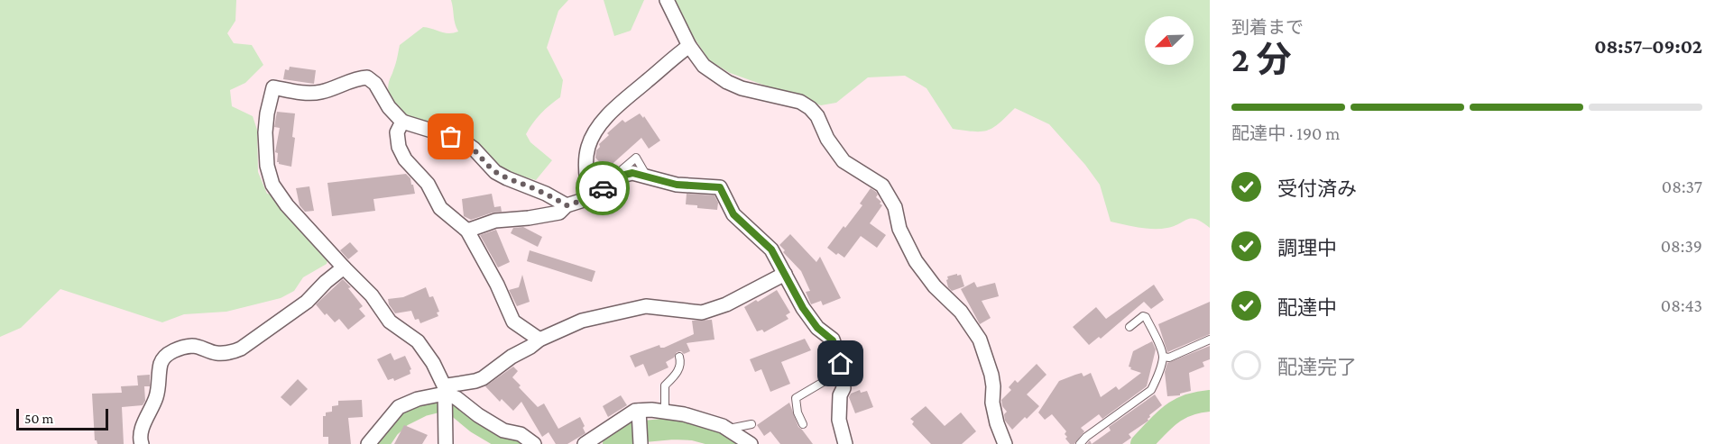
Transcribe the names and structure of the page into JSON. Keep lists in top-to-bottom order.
{
  "scale_bar": "50 m",
  "north": "bottom left",
  "page": {
    "heading": ["2 分", "到着まで", "08:57–09:02"],
    "bar": "配達中 · 190 m",
    "list": [
      ["受付済み", "08:37"],
      ["調理中", "08:39"],
      ["配達中", "08:43"],
      "配達完了"
    ],
    "scale": "50 m"
  }
}
